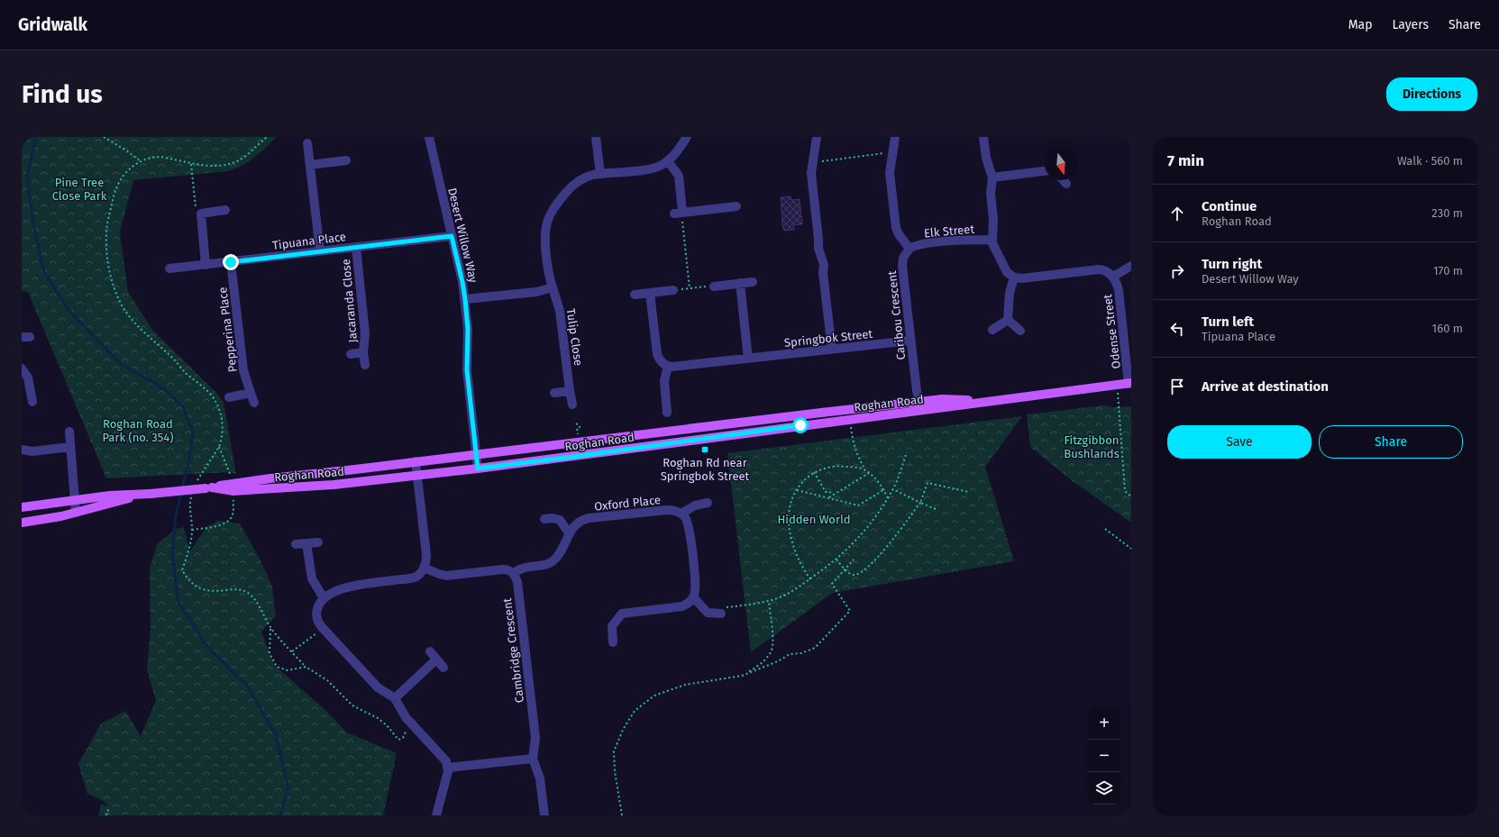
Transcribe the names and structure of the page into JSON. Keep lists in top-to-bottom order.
{
  "streets": {
    "main road": ["Roghan Road"],
    "street": [
      "Elk Street",
      "Desert Willow Way",
      "Tipuana Place",
      "Jacaranda Close",
      "Caribou Crescent",
      "Pepperina Place",
      "Odense Street",
      "Tulip Close",
      "Springbok Street",
      "Oxford Place",
      "Cambridge Crescent"
    ]
  },
  "crossings": [
    ["Elk Street", "Caribou Crescent"],
    ["Desert Willow Way", "Tipuana Place"],
    ["Desert Willow Way", "Roghan Road"],
    ["Tipuana Place", "Jacaranda Close"],
    ["Tipuana Place", "Pepperina Place"],
    ["Caribou Crescent", "Springbok Street"],
    ["Caribou Crescent", "Roghan Road"],
    ["Odense Street", "Roghan Road"],
    ["Oxford Place", "Cambridge Crescent"]
  ],
  "parks": [
    "Pine Tree Close Park",
    "Roghan Road Park (no. 354)",
    "Fitzgibbon Bushlands",
    "Hidden World"
  ],
  "places": {
    "transit": ["Roghan Rd near Springbok Street"]
  },
  "north": "bottom",
  "page": {
    "header": "Gridwalk",
    "nav": ["Map", "Layers", "Share"],
    "buttons": [
      "Directions",
      ["Save", "Share"]
    ],
    "title": "Find us",
    "heading": ["7 min", "Walk · 560 m"],
    "list": [
      ["Continue", "Roghan Road", "230 m"],
      ["Turn right", "Desert Willow Way", "170 m"],
      ["Turn left", "Tipuana Place", "160 m"],
      "Arrive at destination"
    ],
    "map_buttons": ["+", "−"]
  }
}
